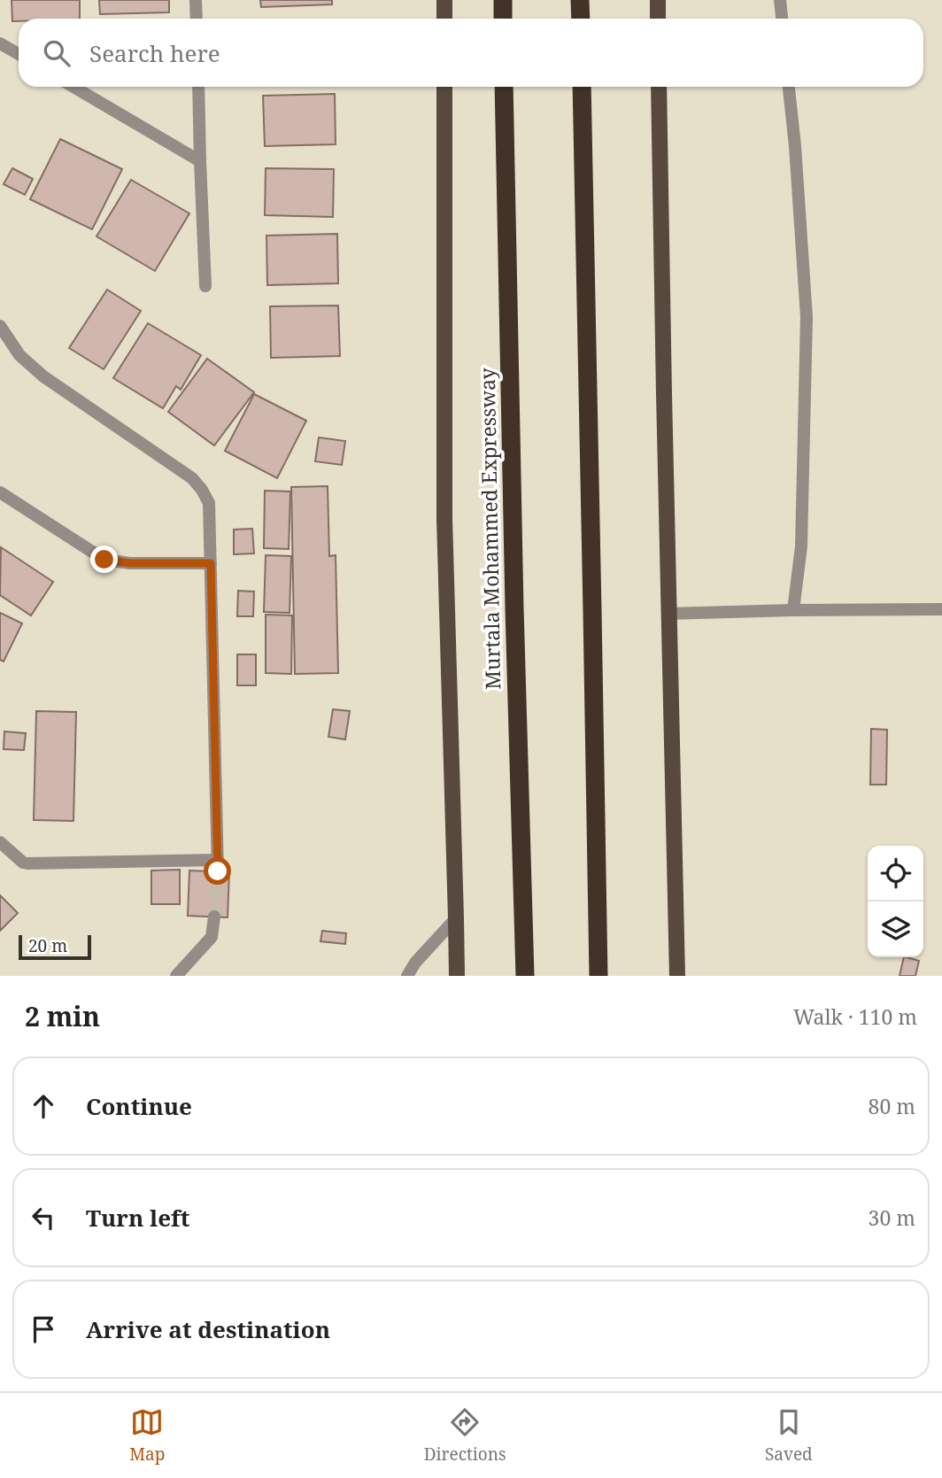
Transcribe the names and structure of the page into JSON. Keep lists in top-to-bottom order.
{
  "streets": {
    "highway": ["Murtala Mohammed Expressway"]
  },
  "scale_bar": "20 m",
  "page": {
    "search": "Search here",
    "scale": "20 m",
    "heading": ["2 min", "Walk · 110 m"],
    "list": [
      ["Continue", "80 m"],
      ["Turn left", "30 m"],
      "Arrive at destination"
    ],
    "nav": ["Map", "Directions", "Saved"]
  }
}
